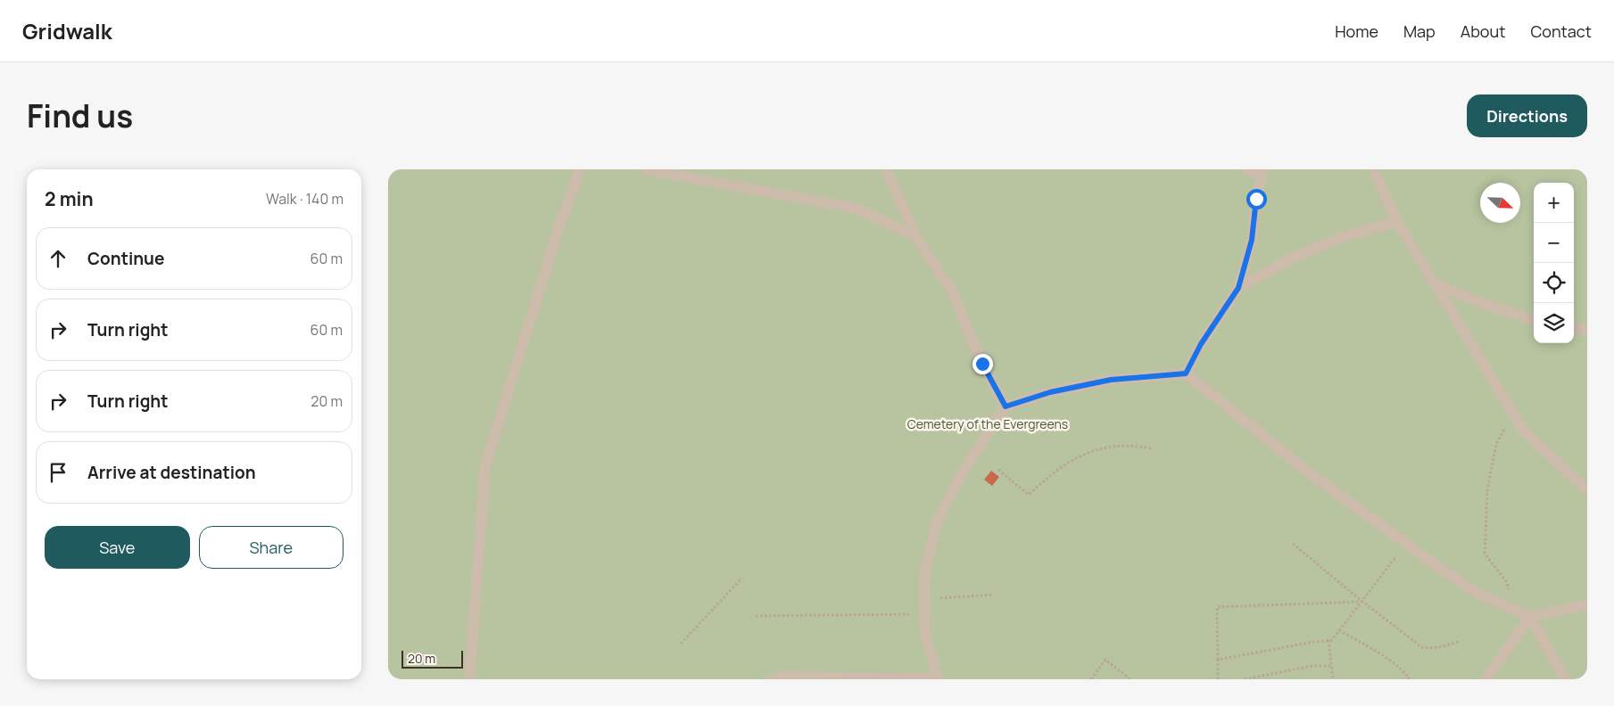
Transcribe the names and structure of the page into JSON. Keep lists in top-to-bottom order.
{
  "parks": ["Cemetery of the Evergreens"],
  "scale_bar": "20 m",
  "north": "bottom right",
  "page": {
    "header": "Gridwalk",
    "nav": [
      "Home",
      "Map",
      "About",
      "Contact"
    ],
    "title": "Find us",
    "buttons": [
      "Directions",
      ["Save", "Share"]
    ],
    "heading": ["2 min", "Walk · 140 m"],
    "map_buttons": ["+", "−"],
    "list": [
      ["Continue", "60 m"],
      ["Turn right", "60 m"],
      ["Turn right", "20 m"],
      "Arrive at destination"
    ],
    "scale": "20 m"
  }
}
